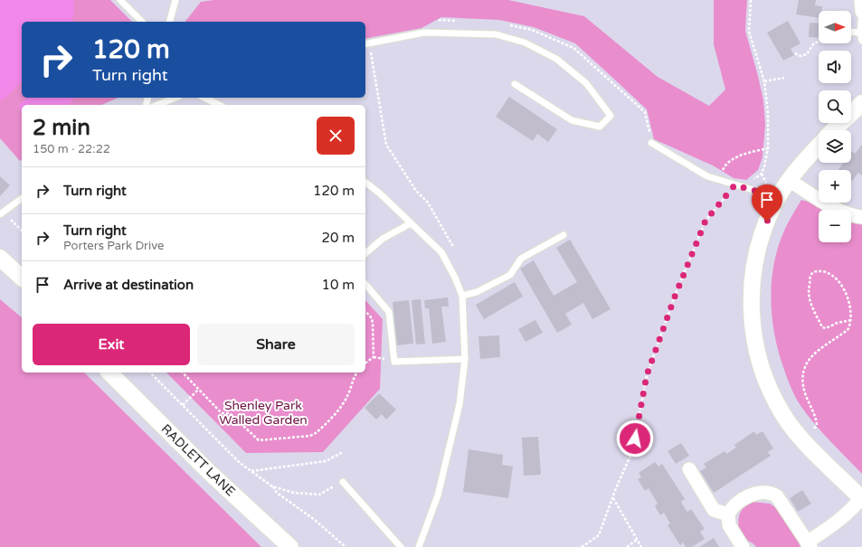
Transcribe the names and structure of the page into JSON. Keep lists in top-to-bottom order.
{
  "streets": {
    "street": ["RADLETT LANE"]
  },
  "parks": ["Shenley Park Walled Garden"],
  "north": "right",
  "page": {
    "map_buttons": ["+", "−"],
    "turn": ["120 m", "Turn right"],
    "heading": ["2 min", "150 m · 22:22"],
    "list": [
      {
        "name": "Turn right",
        "value": "120 m"
      },
      {
        "name": "Turn right",
        "note": "Porters Park Drive",
        "value": "20 m"
      },
      {
        "name": "Arrive at destination",
        "value": "10 m"
      }
    ],
    "buttons": ["Exit", "Share"]
  }
}
